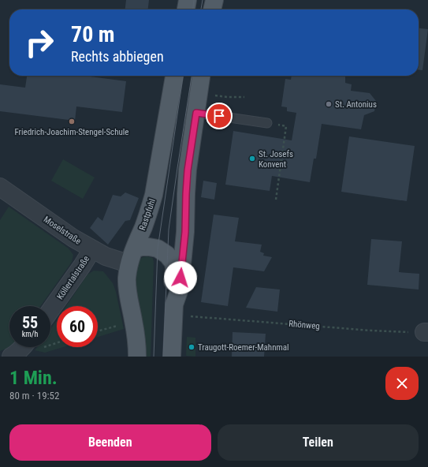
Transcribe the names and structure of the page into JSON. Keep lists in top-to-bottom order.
{
  "streets": {
    "main road": ["Rastpfuhl"],
    "street": ["Moselstraße", "Köllertalstraße"],
    "path": ["Rhönweg"]
  },
  "crossings": [
    ["Rastpfuhl", "Moselstraße"],
    ["Moselstraße", "Köllertalstraße"]
  ],
  "places": [
    "St. Antonius",
    "Friedrich-Joachim-Stengel-Schule",
    "St. Josefs Konvent",
    "Traugott-Roemer-Mahnmal"
  ],
  "page": {
    "turn": ["70 m", "Rechts abbiegen"],
    "speed": "55 km/h",
    "limit": "60",
    "heading": ["1 Min.", "80 m · 19:52"],
    "buttons": ["Beenden", "Teilen"]
  }
}
